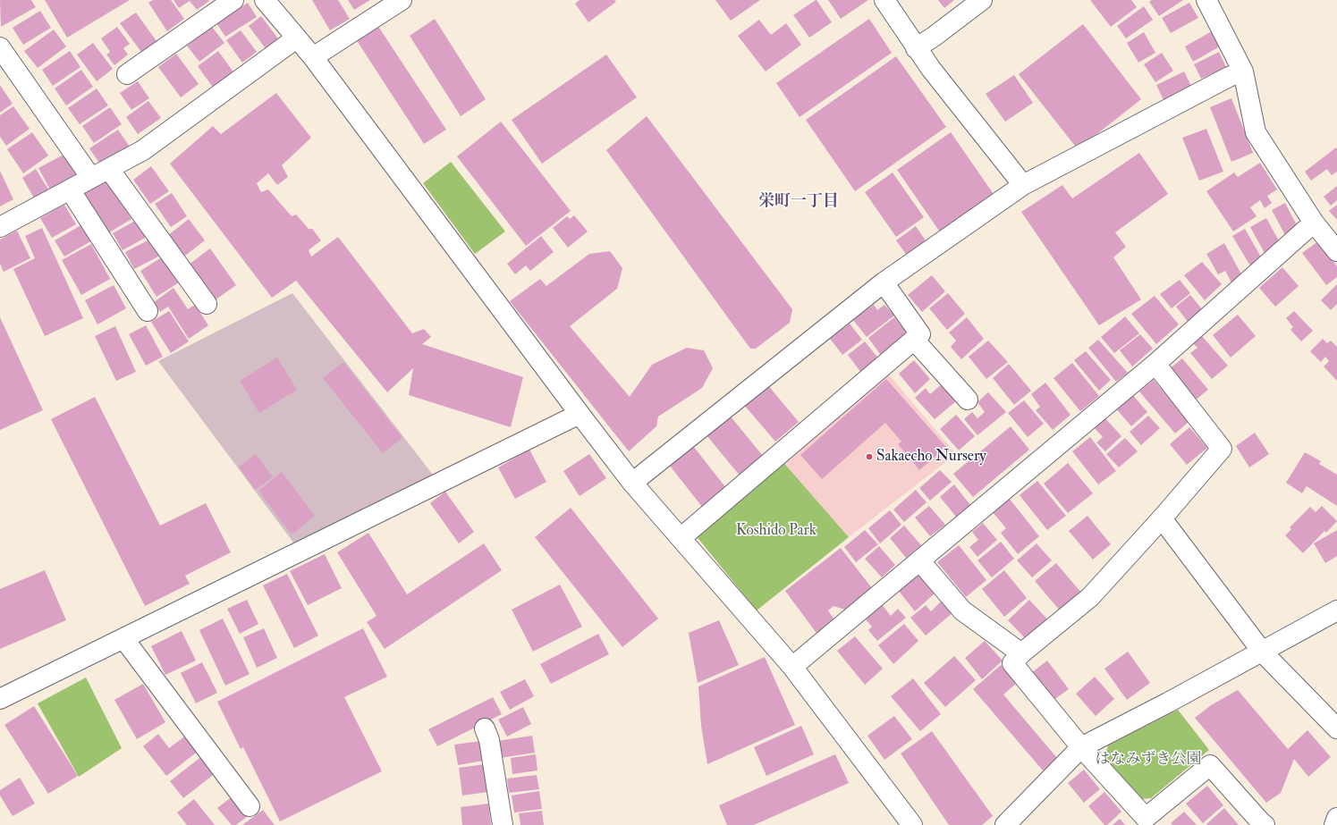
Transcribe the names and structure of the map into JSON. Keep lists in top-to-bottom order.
{
  "districts": ["栄町一丁目"],
  "parks": ["Koshido Park", "はなみずき公園"],
  "places": ["Sakaecho Nursery"]
}
